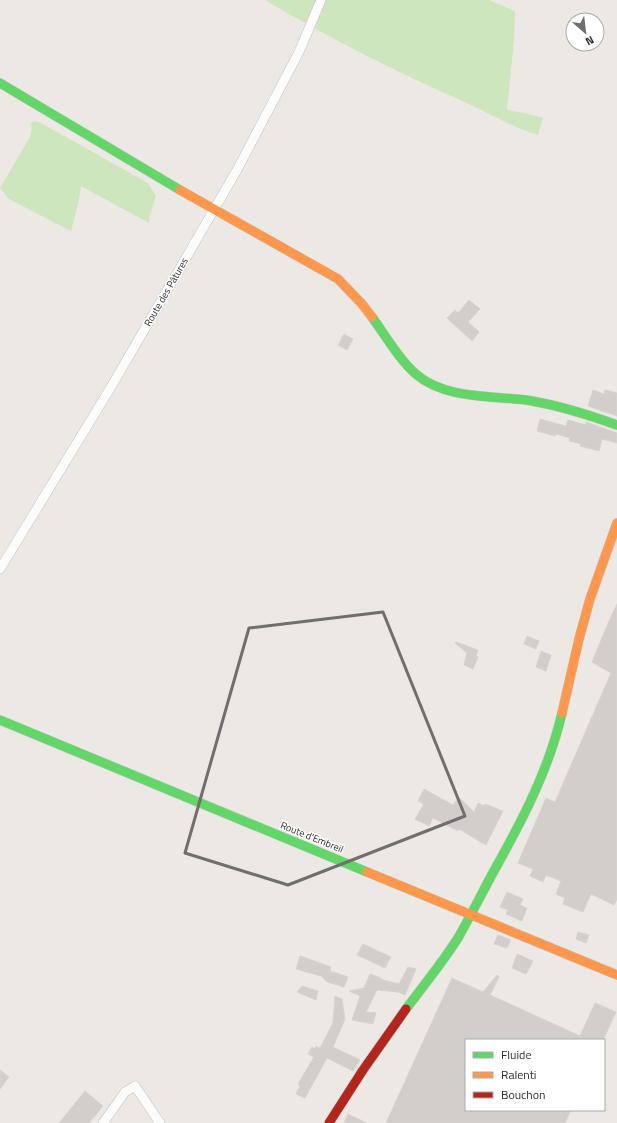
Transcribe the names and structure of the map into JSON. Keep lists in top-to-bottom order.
{
  "streets": {
    "street": ["Route des Pâtures", "Route d'Embreil"]
  },
  "legend": ["Fluide", "Ralenti", "Bouchon"],
  "north": "bottom right"
}
